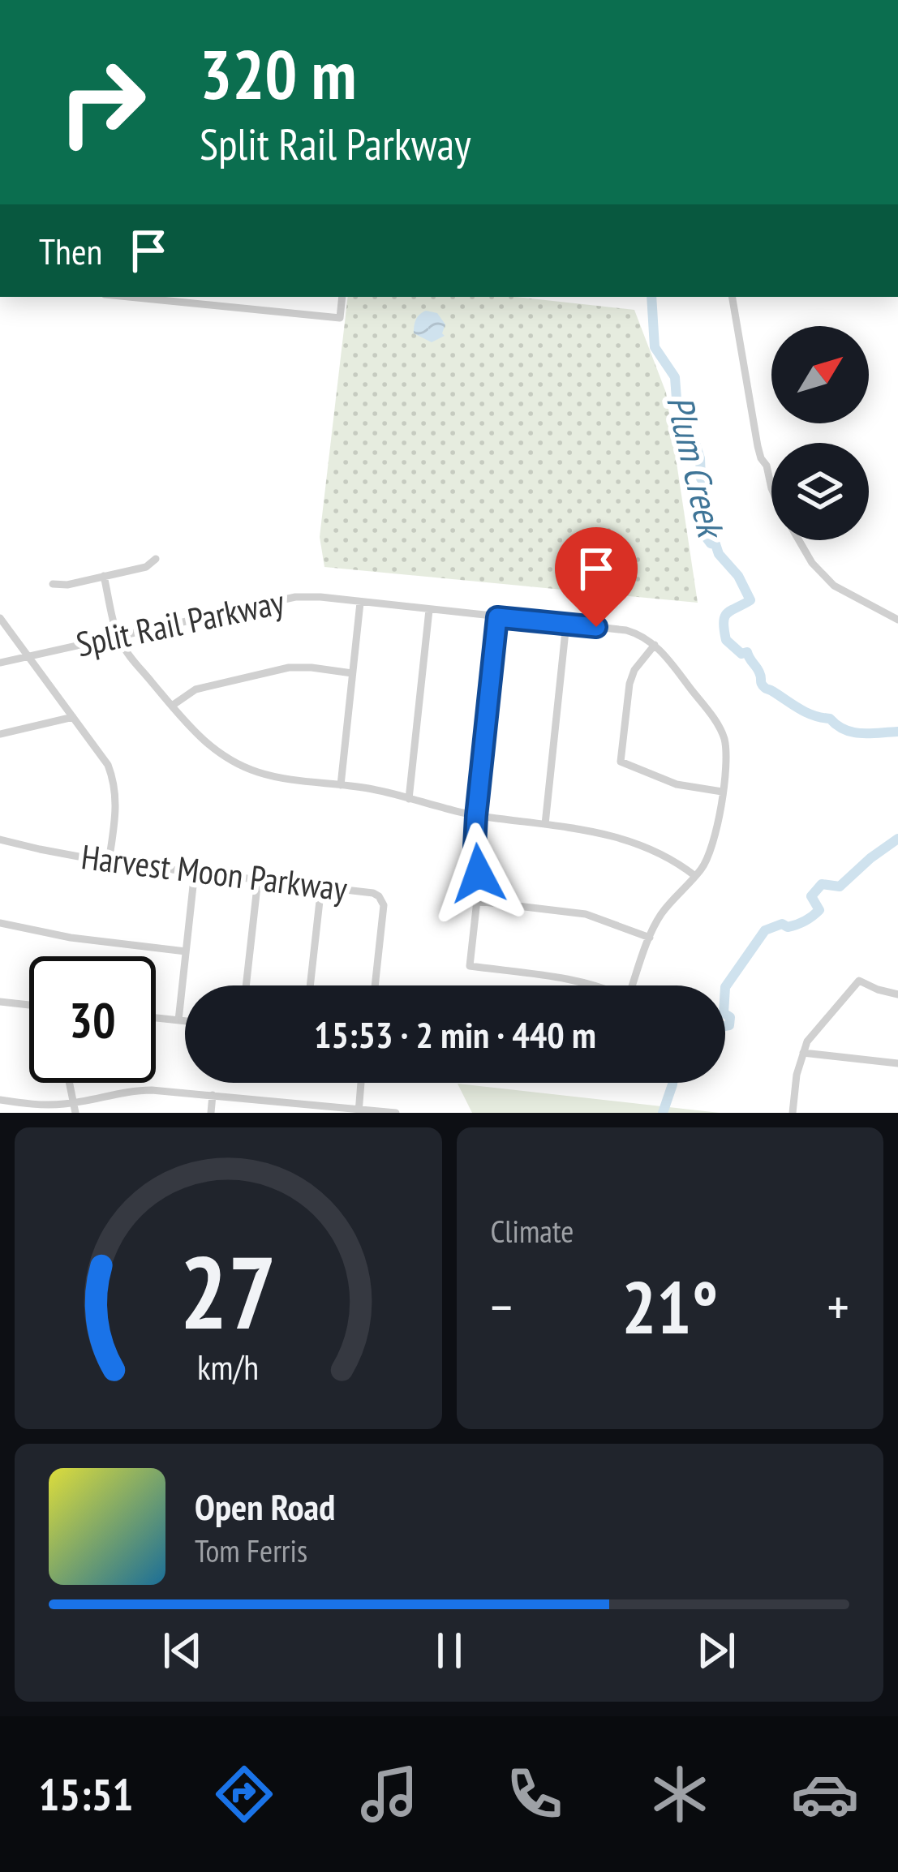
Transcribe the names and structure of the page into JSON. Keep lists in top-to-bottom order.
{
  "streets": {
    "street": ["Split Rail Parkway", "Harvest Moon Parkway"]
  },
  "water": ["Plum Creek"],
  "north": "top right",
  "page": {
    "turn": ["320 m", "Split Rail Parkway"],
    "then": "Then",
    "limit": "30",
    "trip": "15:53 · 2 min · 440 m",
    "tile": "Climate",
    "heat": ["−", "21°", "+"],
    "song": ["Open Road", "Tom Ferris"],
    "tabs": "15:51",
    "gauge": ["27", "km/h"]
  }
}
